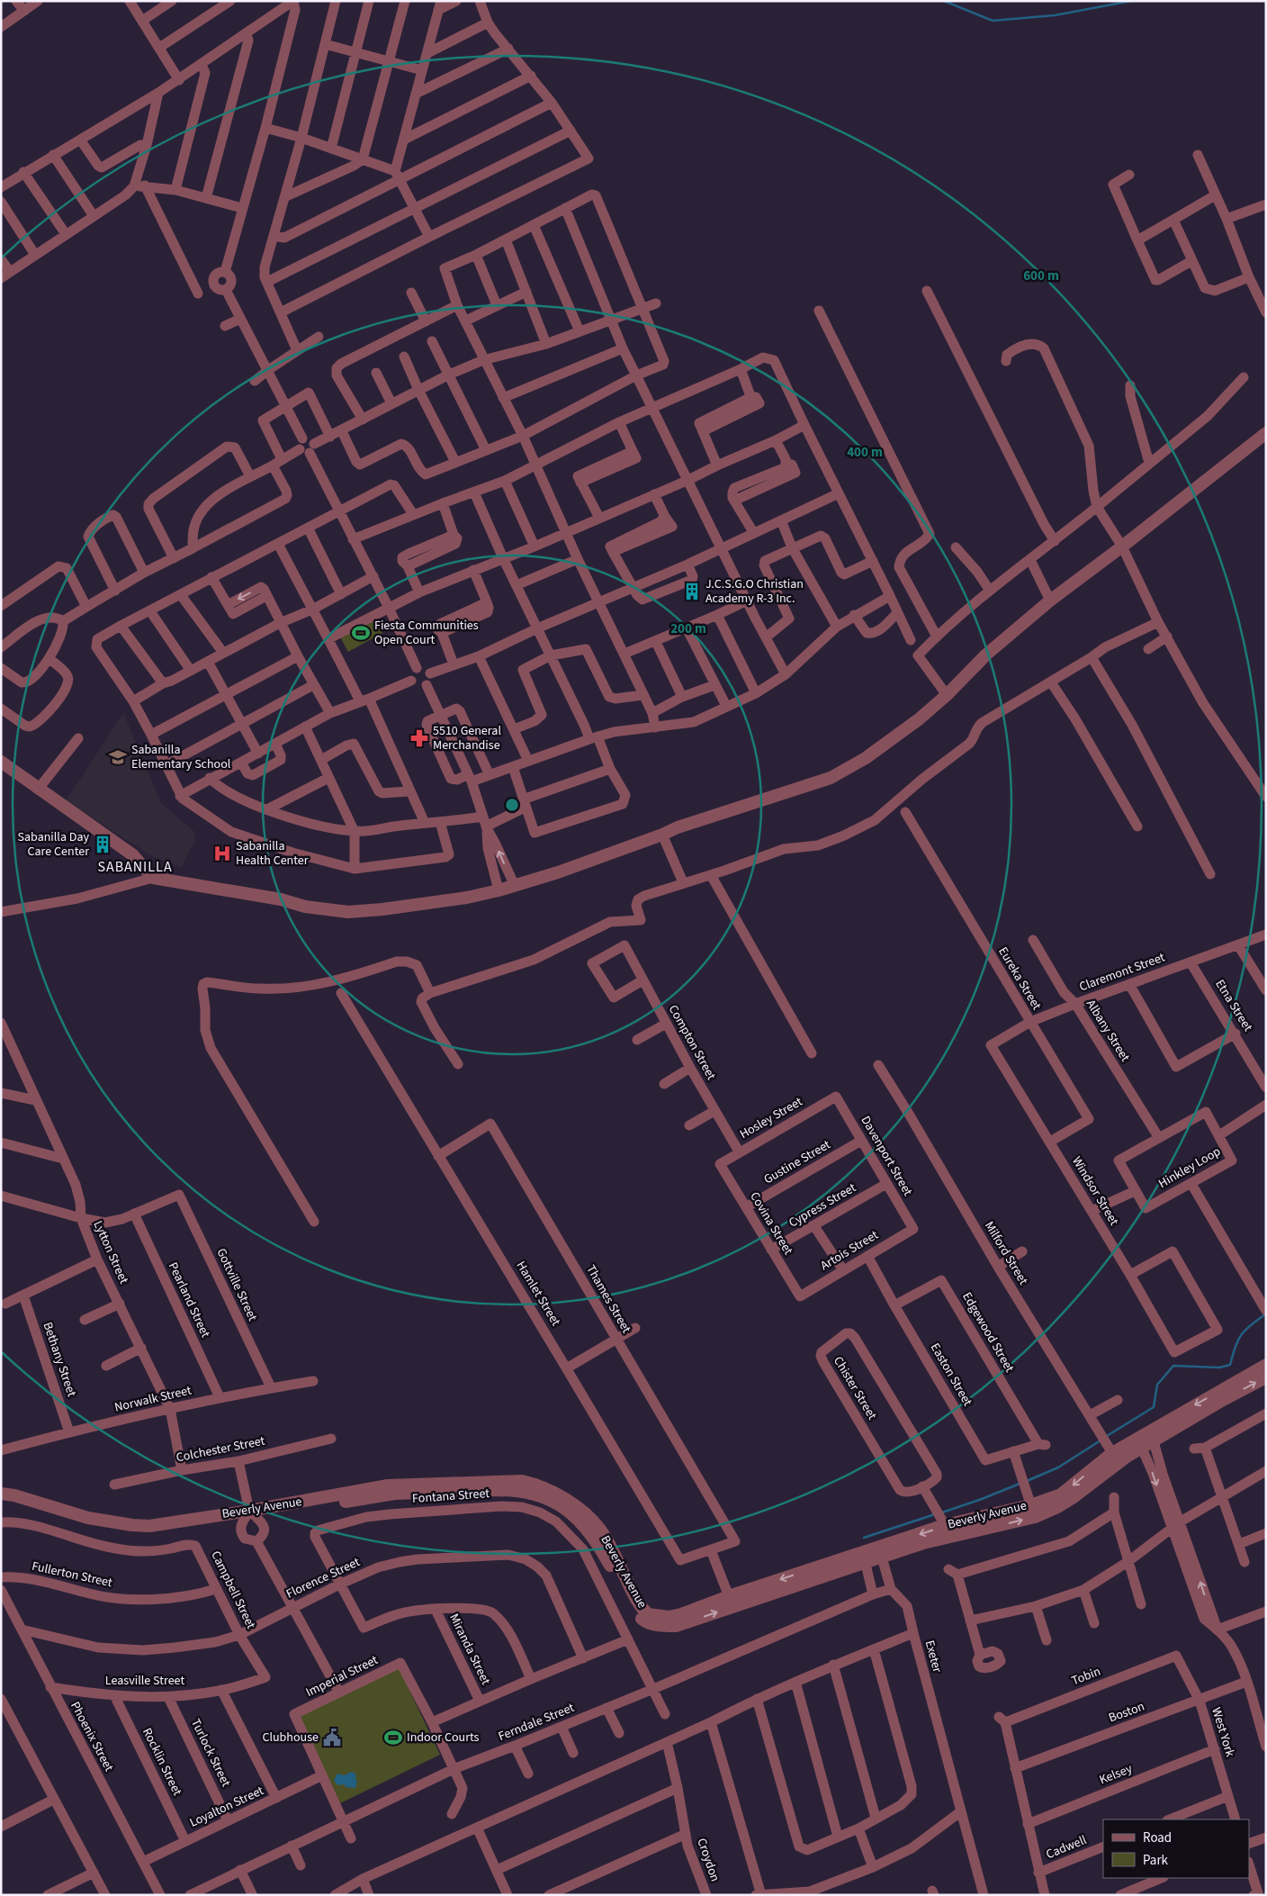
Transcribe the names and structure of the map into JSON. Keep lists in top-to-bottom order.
{
  "streets": {
    "street": [
      "Claremont Street",
      "Eureka Street",
      "Etna Street",
      "Albany Street",
      "Compton Street",
      "Hosley Street",
      "Davenport Street",
      "Gustine Street",
      "Hinkley Loop",
      "Windsor Street",
      "Cypress Street",
      "Covina Street",
      "Artois Street",
      "Lytton Street",
      "Milford Street",
      "Gottville Street",
      "Hamlet Street",
      "Thames Street",
      "Pearland Street",
      "Edgewood Street",
      "Bethany Street",
      "Easton Street",
      "Chister Street",
      "Norwalk Street",
      "Colchester Street",
      "Fontana Street",
      "Beverly Avenue",
      "Fullerton Street",
      "Florence Street",
      "Campbell Street",
      "Miranda Street",
      "Exeter",
      "Imperial Street",
      "Tobin",
      "Leasville Street",
      "Boston",
      "Ferndale Street",
      "West York",
      "Phoenix Street",
      "Turlock Street",
      "Rocklin Street",
      "Kelsey",
      "Loyalton Street",
      "Cadwell",
      "Croydon"
    ]
  },
  "crossings": [
    ["Claremont Street", "Eureka Street"],
    ["Claremont Street", "Etna Street"],
    ["Claremont Street", "Albany Street"],
    ["Claremont Street", "Windsor Street"],
    ["Eureka Street", "Windsor Street"],
    ["Albany Street", "Hinkley Loop"],
    ["Compton Street", "Hosley Street"],
    ["Hosley Street", "Davenport Street"],
    ["Hosley Street", "Covina Street"],
    ["Davenport Street", "Gustine Street"],
    ["Davenport Street", "Cypress Street"],
    ["Davenport Street", "Artois Street"],
    ["Gustine Street", "Covina Street"],
    ["Cypress Street", "Covina Street"],
    ["Covina Street", "Artois Street"],
    ["Artois Street", "Easton Street"],
    ["Lytton Street", "Norwalk Street"],
    ["Lytton Street", "Colchester Street"],
    ["Milford Street", "Beverly Avenue"],
    ["Gottville Street", "Pearland Street"],
    ["Gottville Street", "Norwalk Street"],
    ["Hamlet Street", "Thames Street"],
    ["Pearland Street", "Norwalk Street"],
    ["Edgewood Street", "Easton Street"],
    ["Bethany Street", "Norwalk Street"],
    ["Fontana Street", "Florence Street"],
    ["Fontana Street", "Miranda Street"],
    ["Fullerton Street", "Campbell Street"],
    ["Florence Street", "Campbell Street"],
    ["Florence Street", "Phoenix Street"],
    ["Campbell Street", "Leasville Street"],
    ["Exeter", "Croydon"],
    ["Imperial Street", "Loyalton Street"],
    ["Tobin", "Boston"],
    ["Tobin", "West York"],
    ["Leasville Street", "Phoenix Street"],
    ["Leasville Street", "Turlock Street"],
    ["Leasville Street", "Rocklin Street"],
    ["Boston", "West York"],
    ["West York", "Kelsey"],
    ["Phoenix Street", "Loyalton Street"],
    ["Turlock Street", "Loyalton Street"],
    ["Rocklin Street", "Loyalton Street"]
  ],
  "districts": ["SABANILLA"],
  "places": {
    "building": ["J.C.S.G.O Christian Academy R-3 Inc.", "Sabanilla Day Care Center"],
    "sports": ["Fiesta Communities Open Court", "Indoor Courts"],
    "pharmacy": ["5510 General Merchandise"],
    "school or university": ["Sabanilla Elementary School"],
    "hospital": ["Sabanilla Health Center"],
    "public building": ["Clubhouse"]
  },
  "legend": ["Road", "Park"],
  "rings": ["600 m", "400 m", "200 m"]
}
